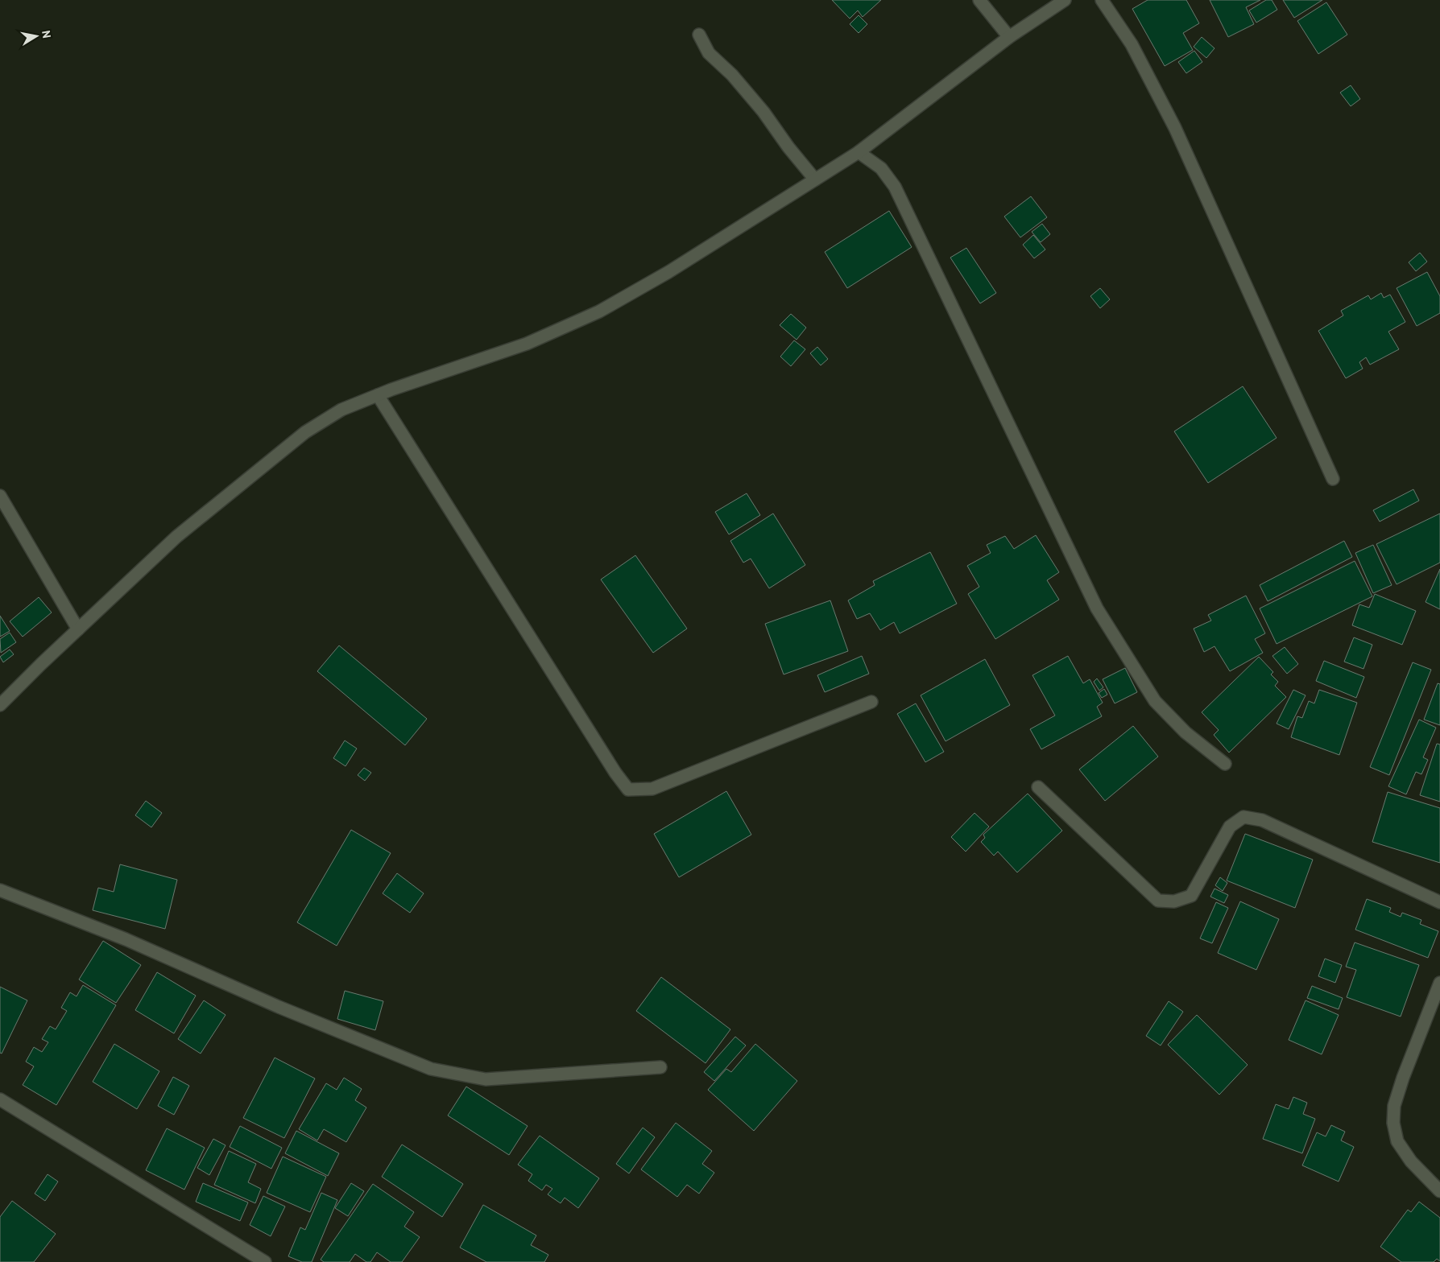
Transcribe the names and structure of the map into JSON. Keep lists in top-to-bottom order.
{
  "north": "right"
}
